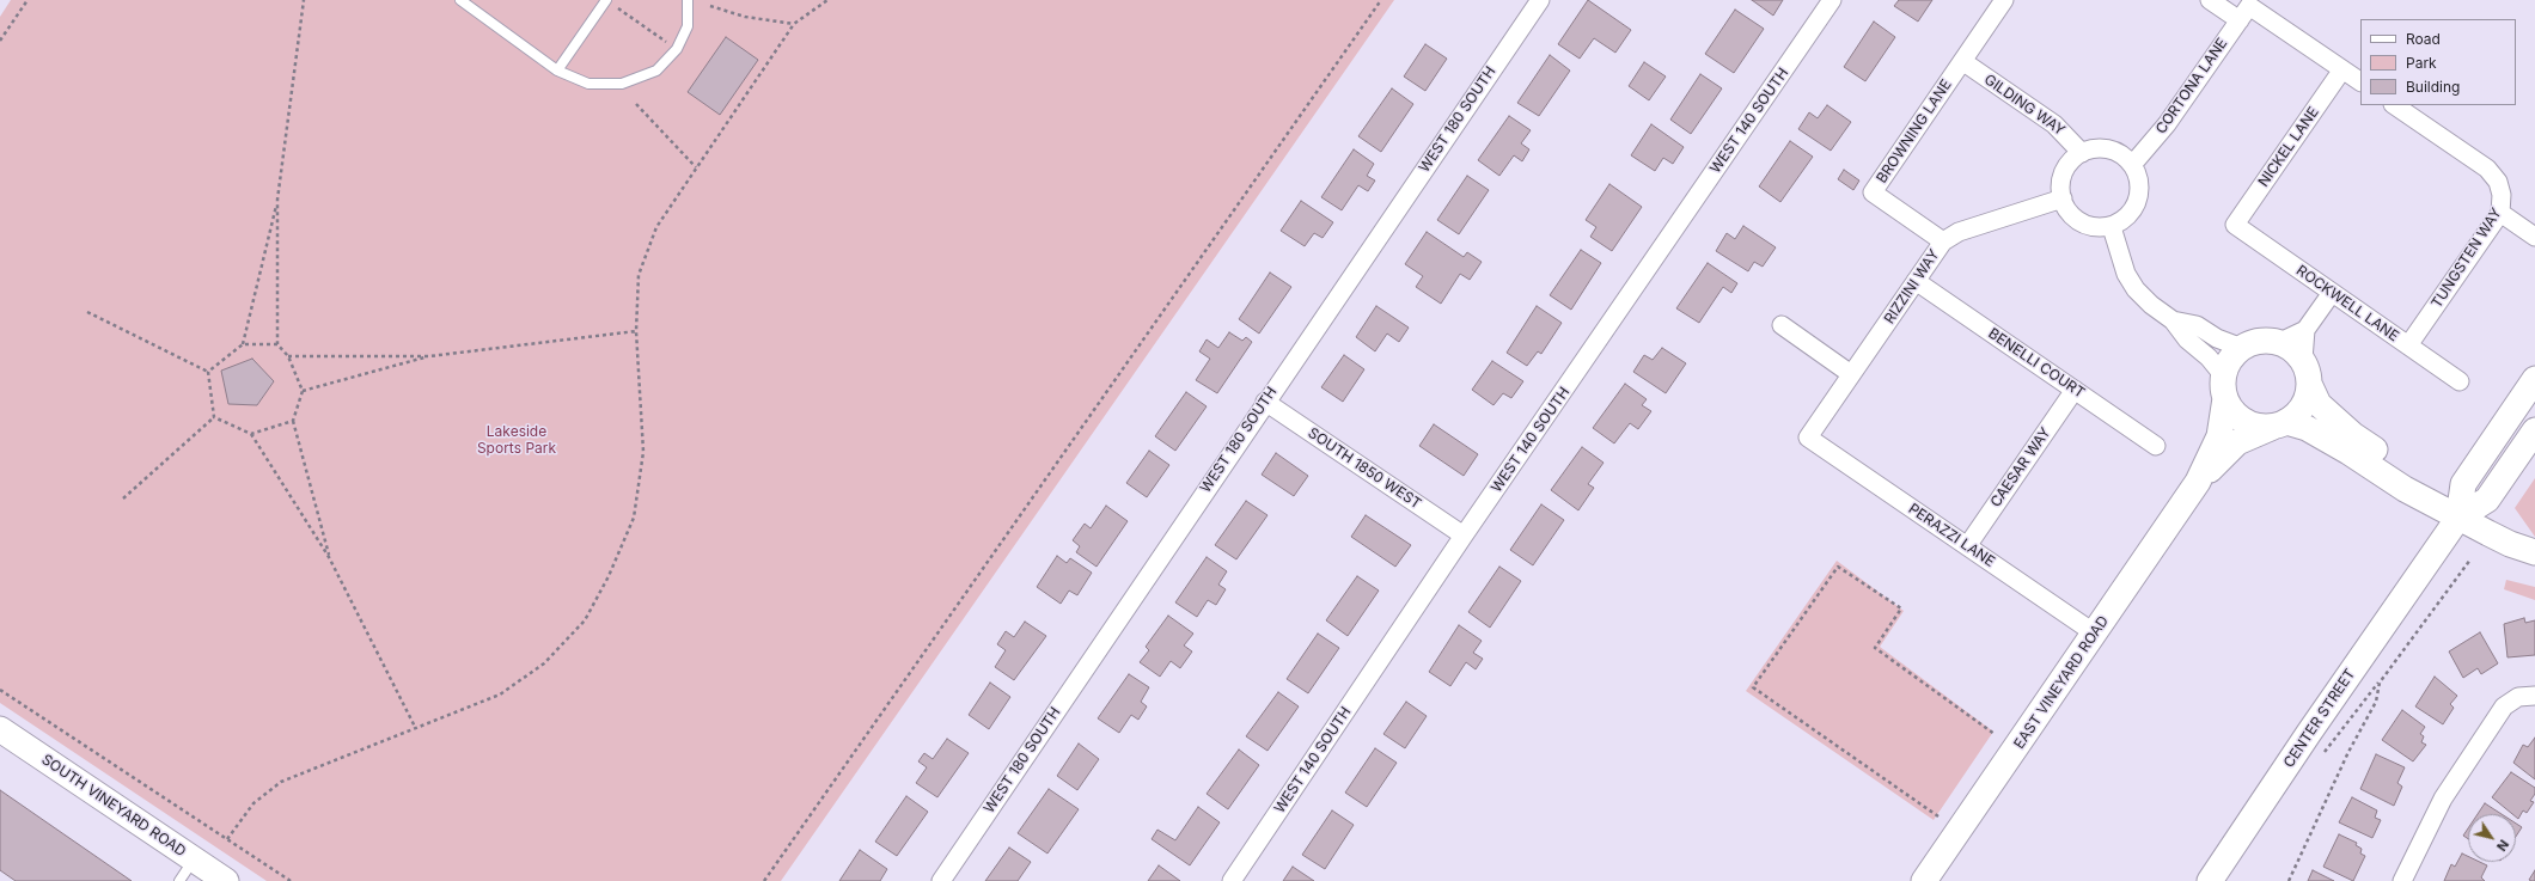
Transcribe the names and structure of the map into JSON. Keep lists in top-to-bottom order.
{
  "streets": {
    "street": [
      "CORTONA LANE",
      "GILDING WAY",
      "WEST 180 SOUTH",
      "WEST 140 SOUTH",
      "BROWNING LANE",
      "NICKEL LANE",
      "TUNGSTEN WAY",
      "RIZZINI WAY",
      "ROCKWELL LANE",
      "BENELLI COURT",
      "CAESAR WAY",
      "SOUTH 1850 WEST",
      "PERAZZI LANE",
      "EAST VINEYARD ROAD",
      "CENTER STREET",
      "SOUTH VINEYARD ROAD"
    ]
  },
  "crossings": [
    ["CORTONA LANE", "GILDING WAY"],
    ["CORTONA LANE", "RIZZINI WAY"],
    ["GILDING WAY", "BROWNING LANE"],
    ["GILDING WAY", "RIZZINI WAY"],
    ["WEST 180 SOUTH", "SOUTH 1850 WEST"],
    ["WEST 140 SOUTH", "SOUTH 1850 WEST"],
    ["BROWNING LANE", "RIZZINI WAY"],
    ["NICKEL LANE", "ROCKWELL LANE"],
    ["TUNGSTEN WAY", "ROCKWELL LANE"],
    ["RIZZINI WAY", "BENELLI COURT"],
    ["RIZZINI WAY", "PERAZZI LANE"],
    ["BENELLI COURT", "CAESAR WAY"],
    ["CAESAR WAY", "PERAZZI LANE"],
    ["PERAZZI LANE", "EAST VINEYARD ROAD"]
  ],
  "parks": ["Lakeside Sports Park"],
  "legend": ["Road", "Park", "Building"],
  "north": "bottom right"
}
